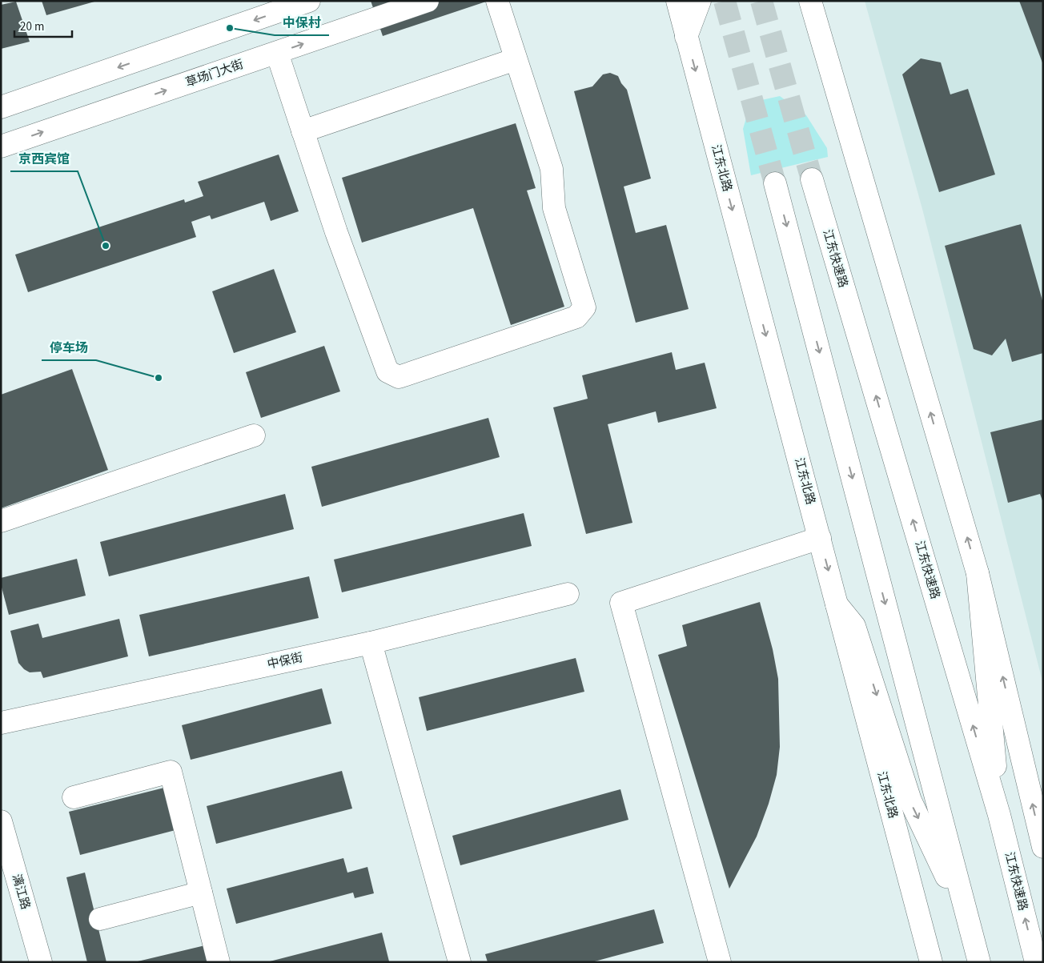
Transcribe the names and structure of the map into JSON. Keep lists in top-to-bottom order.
{
  "streets": {
    "main road": [
      "草场门大街",
      "江东北路",
      "江东快速路",
      "中保街",
      "漓江路"
    ]
  },
  "places": ["中保村", "京西宾馆", "停车场"],
  "scale_bar": "20 m"
}
